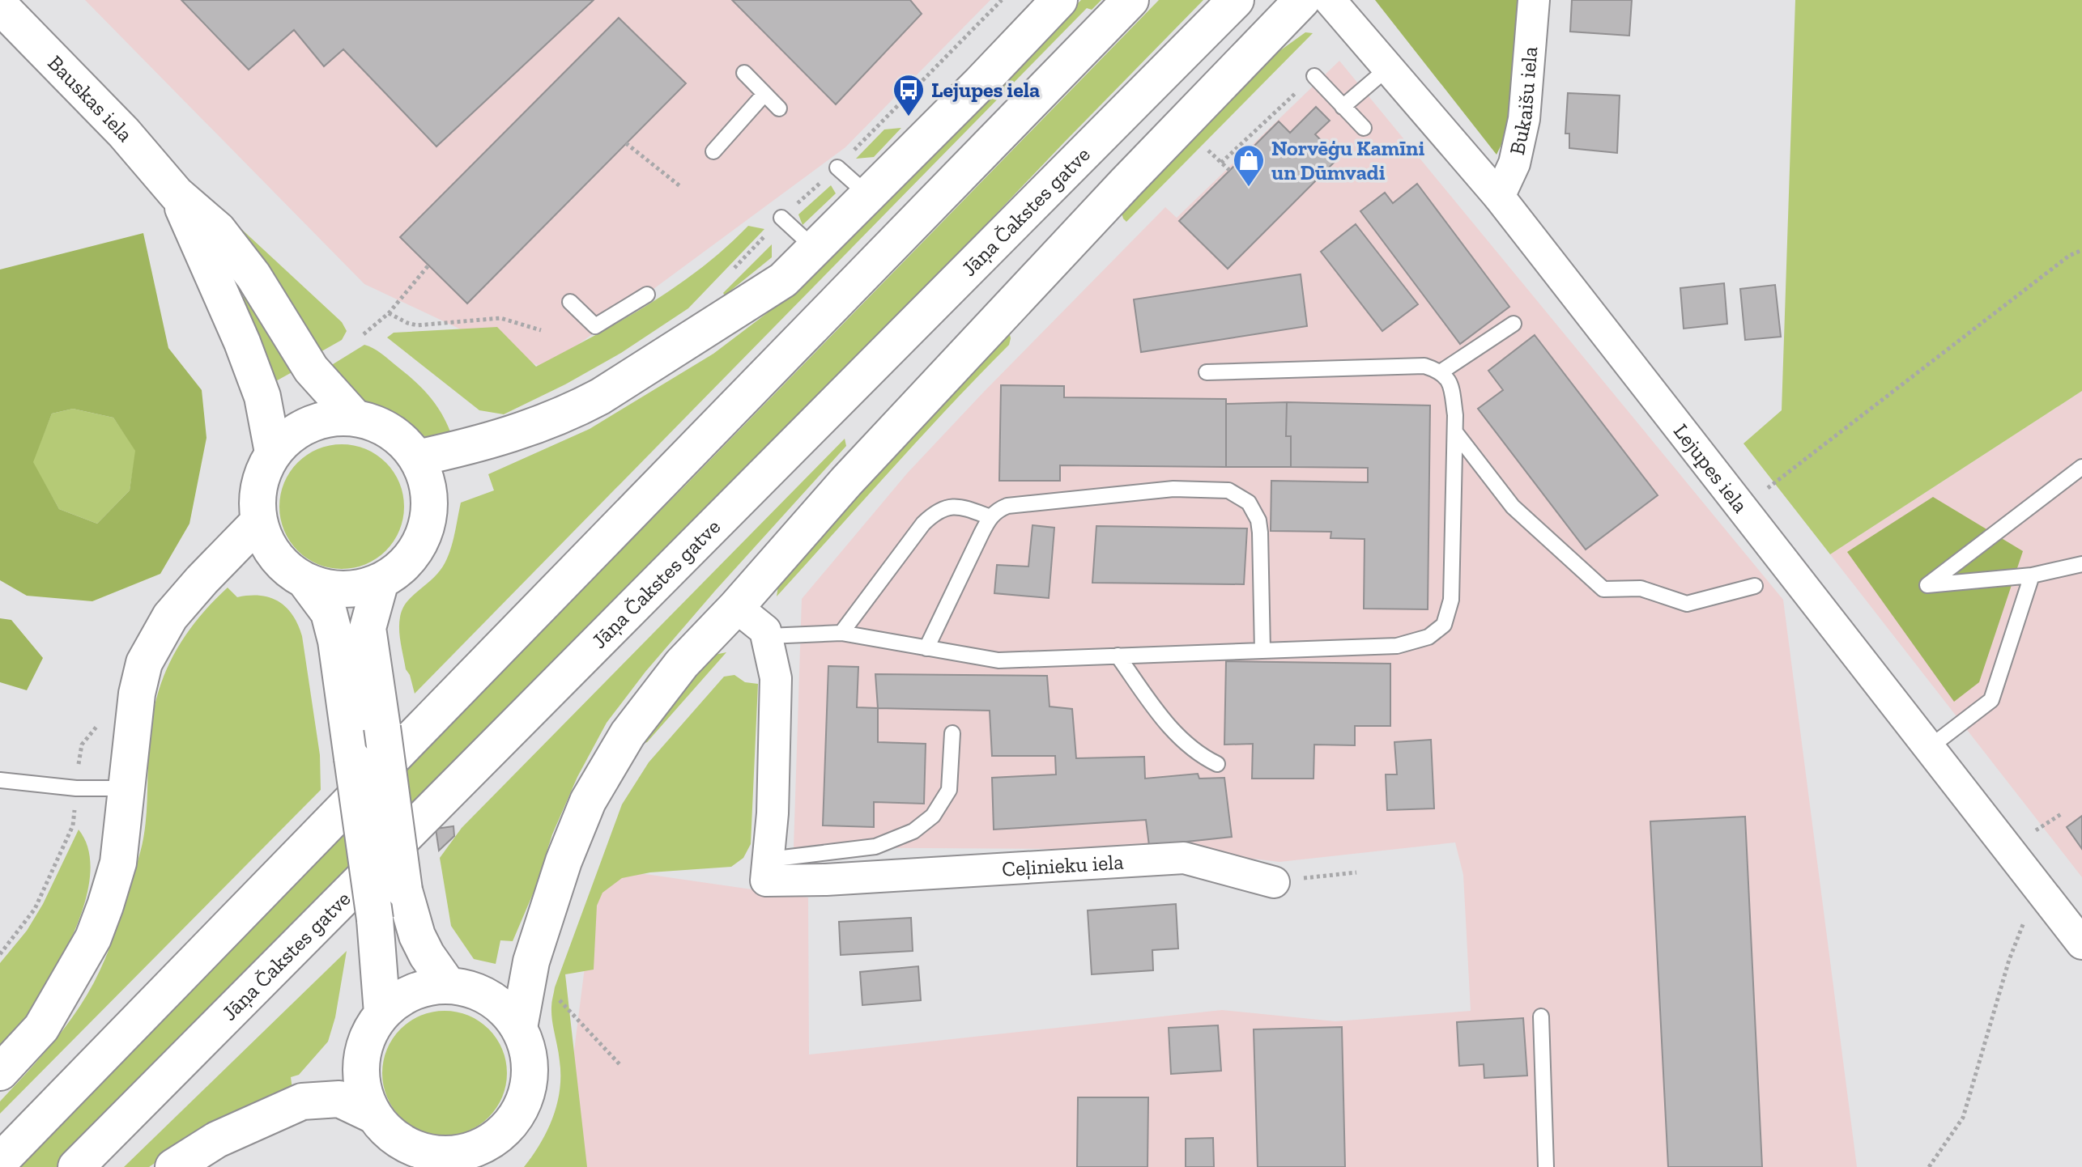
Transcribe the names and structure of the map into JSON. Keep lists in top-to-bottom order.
{
  "streets": {
    "main road": ["Bauskas iela", "Jāņa Čakstes gatve"],
    "street": ["Bukaišu iela", "Lejupes iela", "Ceļinieku iela"]
  },
  "crossings": [
    ["Bukaišu iela", "Lejupes iela"]
  ],
  "places": {
    "bus stop": ["Lejupes iela"],
    "shop": ["Norvēģu Kamīni un Dūmvadi"]
  }
}
